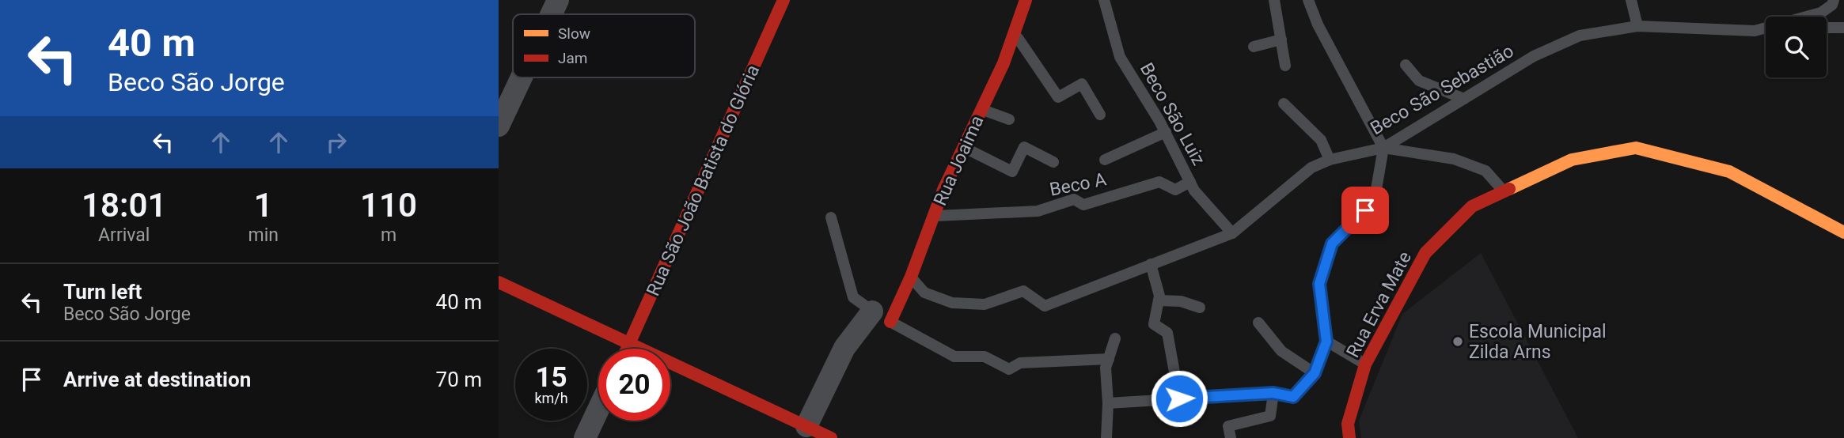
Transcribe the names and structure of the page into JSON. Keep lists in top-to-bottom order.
{
  "streets": {
    "street": ["Rua Joaima", "Rua São João Batista do Glória", "Rua Erva Mate"],
    "lane": ["Beco São Sebastião", "Beco São Luiz", "Beco A"]
  },
  "crossings": [
    ["Beco São Sebastião", "Beco São Luiz"],
    ["Beco São Sebastião", "Rua Joaima"],
    ["Beco São Luiz", "Beco A"],
    ["Rua Joaima", "Beco A"]
  ],
  "places": ["Escola Municipal Zilda Arns"],
  "legend": ["Slow", "Jam"],
  "page": {
    "turn": ["40 m", "Beco São Jorge"],
    "eta": [
      "18:01",
      "Arrival",
      "1",
      "min",
      "110",
      "m"
    ],
    "list": [
      {
        "name": "Turn left",
        "note": "Beco São Jorge",
        "value": "40 m"
      },
      {
        "name": "Arrive at destination",
        "value": "70 m"
      }
    ],
    "speed": "15 km/h",
    "limit": "20"
  }
}
